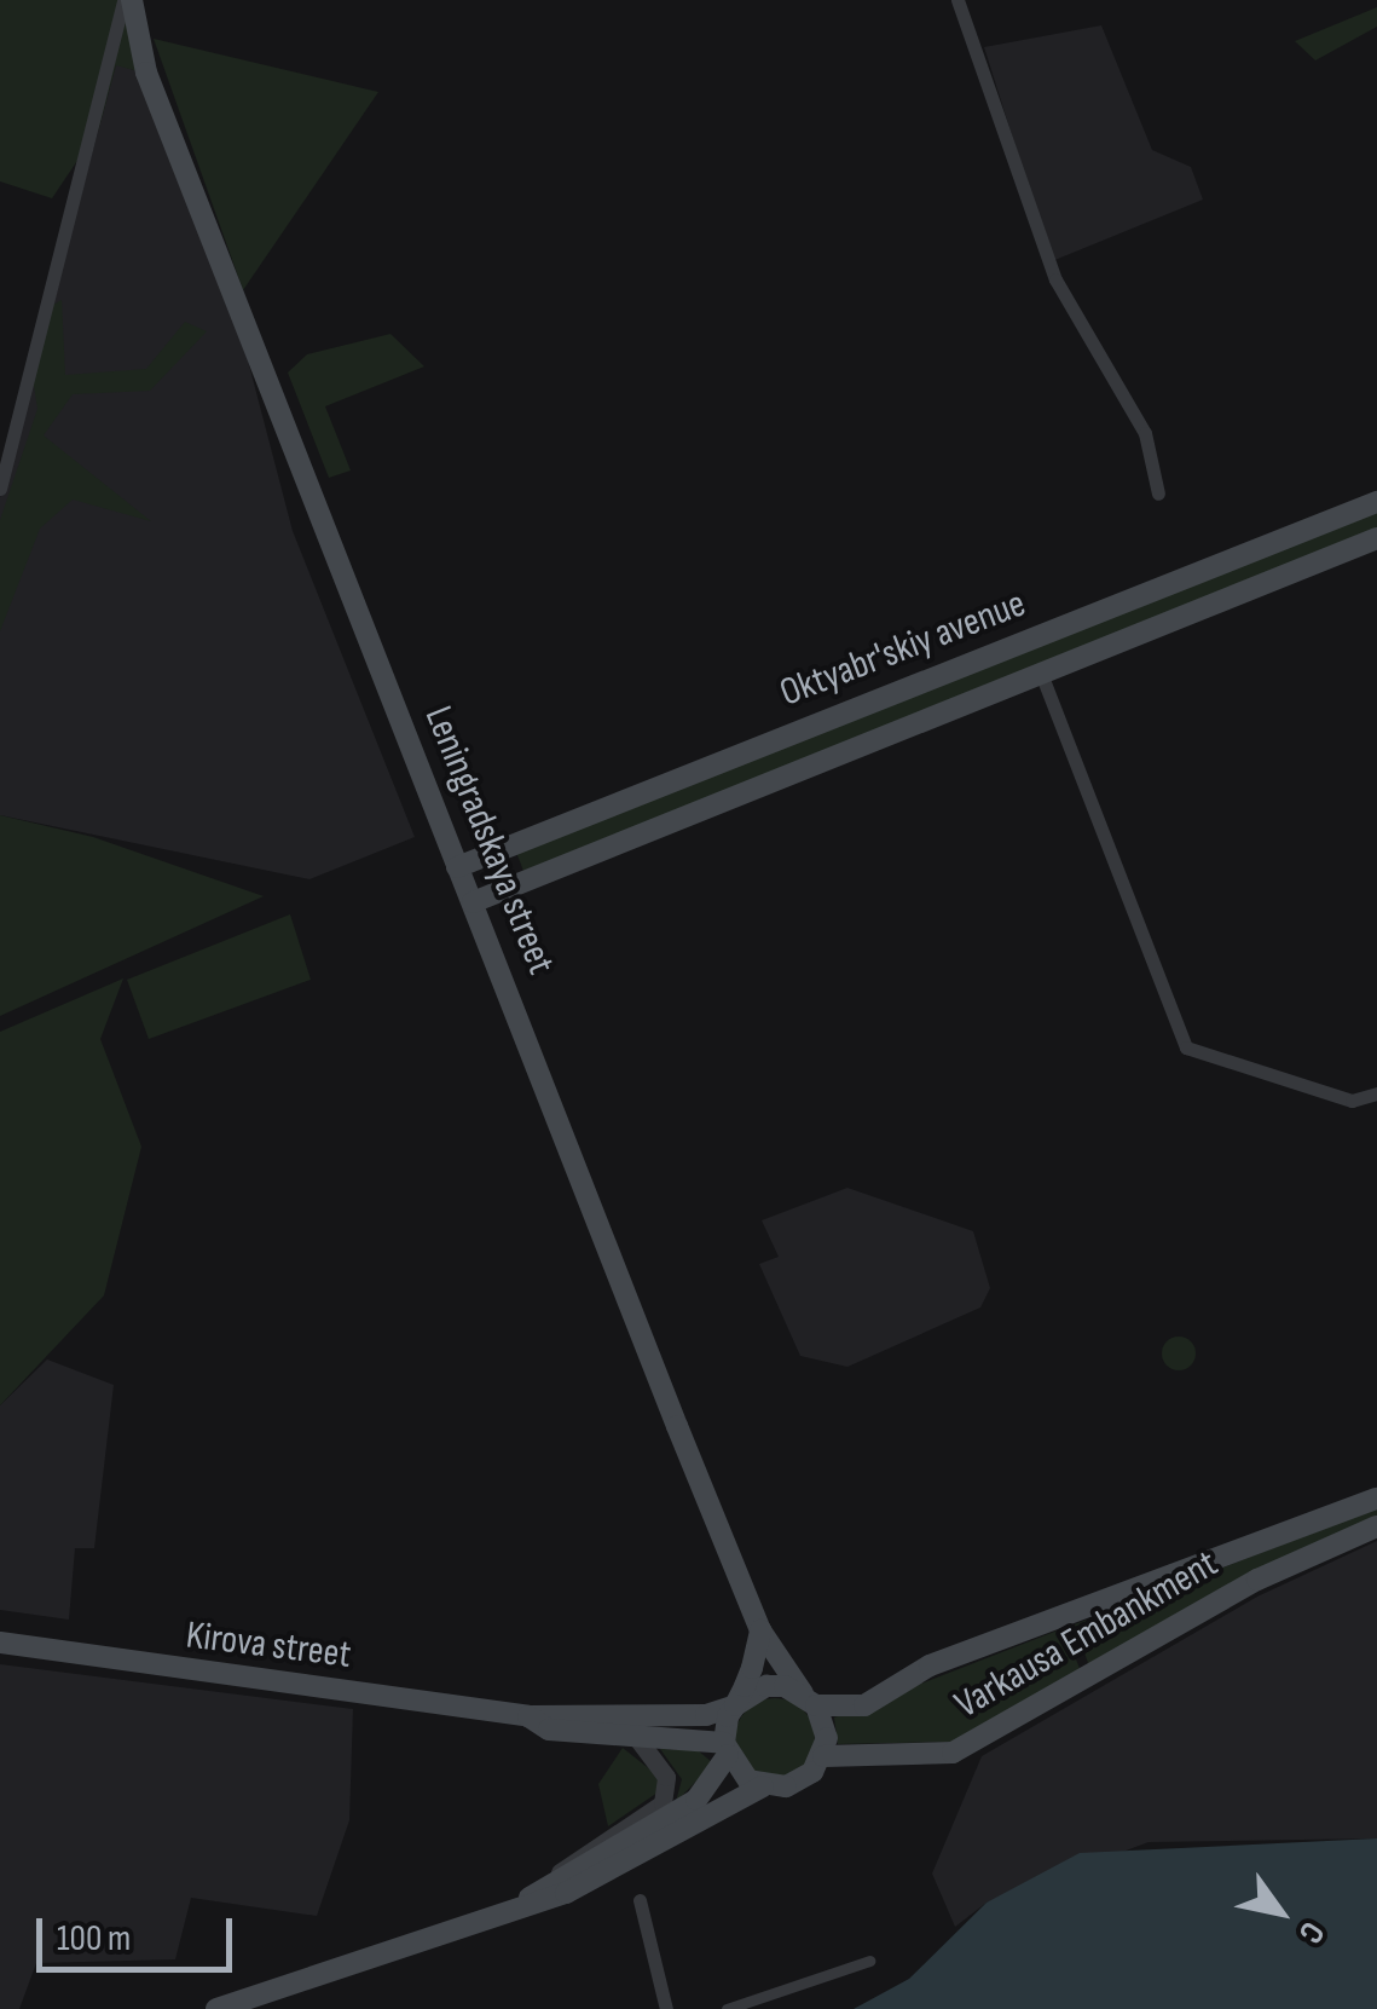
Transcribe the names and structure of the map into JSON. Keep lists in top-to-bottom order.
{
  "streets": {
    "main road": [
      "Oktyabr'skiy avenue",
      "Leningradskaya street",
      "Varkausa Embankment",
      "Kirova street"
    ]
  },
  "crossings": [
    ["Oktyabr'skiy avenue", "Leningradskaya street"],
    ["Leningradskaya street", "Varkausa Embankment"],
    ["Leningradskaya street", "Kirova street"],
    ["Varkausa Embankment", "Kirova street"]
  ],
  "scale_bar": "100 m",
  "north": "bottom right"
}
